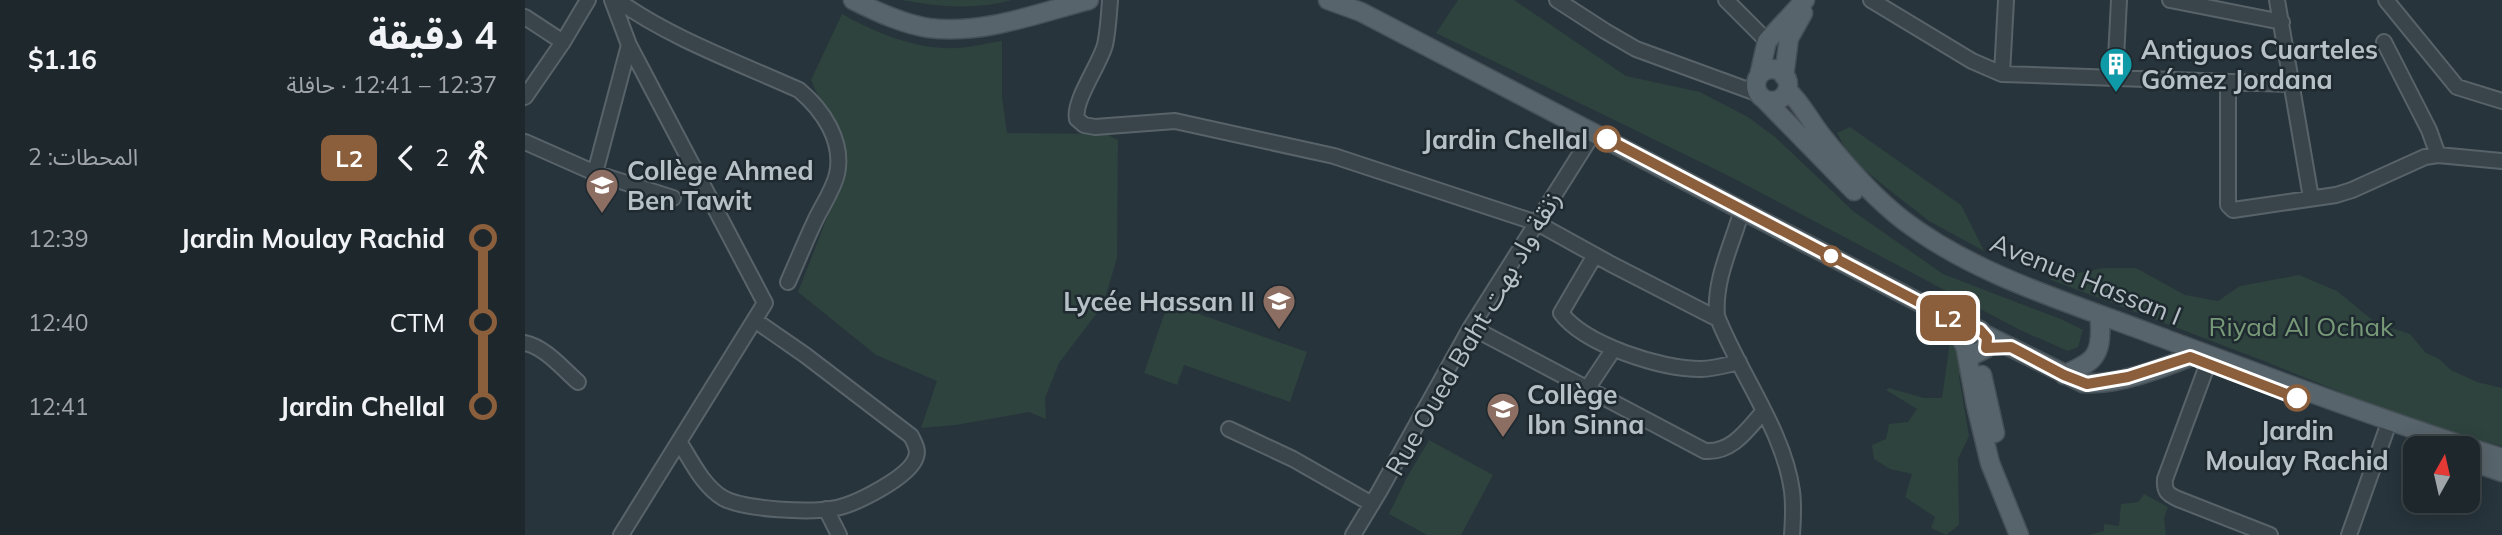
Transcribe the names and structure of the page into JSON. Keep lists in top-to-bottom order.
{
  "streets": {
    "main road": ["Avenue Hassan I"],
    "street": ["Rue Oued Baht زنقة واد بهت"]
  },
  "parks": ["Riyad Al Ochak"],
  "places": {
    "building": ["Antiguos Cuarteles Gómez Jordana"],
    "other": ["Jardin Chellal", "Jardin Moulay Rachid"],
    "school or university": ["Collège Ahmed Ben Tawit", "Lycée Hassan II", "Collège Ibn Sinna"]
  },
  "lines": ["bus line L2"],
  "north": "top",
  "page": {
    "on_map": "L2",
    "heading": ["4 دقيقة", "12:37 – 12:41 · حافلة", "$1.16"],
    "legs": ["2", "L2", "المحطات: 2"],
    "list": [
      {
        "name": "Jardin Moulay Rachid",
        "value": "12:39"
      },
      {
        "name": "CTM",
        "value": "12:40"
      },
      {
        "name": "Jardin Chellal",
        "value": "12:41"
      }
    ]
  }
}
